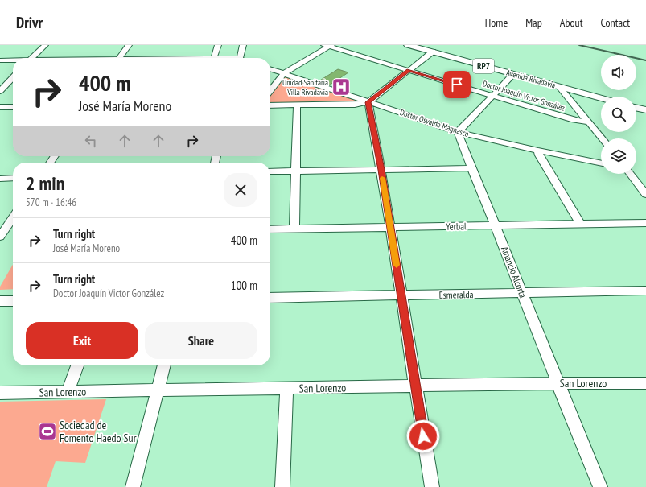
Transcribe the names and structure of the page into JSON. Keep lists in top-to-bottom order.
{
  "streets": {
    "main road": ["RP7", "Avenida Rivadavia"],
    "street": [
      "Doctor Joaquín Victor González",
      "Doctor Osvaldo Magnasco",
      "Yerbal",
      "Amancio Alcorta",
      "Esmeralda",
      "San Lorenzo"
    ]
  },
  "crossings": [
    ["Doctor Osvaldo Magnasco", "Amancio Alcorta"],
    ["Yerbal", "Amancio Alcorta"],
    ["Amancio Alcorta", "Esmeralda"],
    ["Amancio Alcorta", "San Lorenzo"]
  ],
  "places": {
    "hospital": ["Unidad Sanitaria Villa Rivadavia"],
    "sports": ["Sociedad de Fomento Haedo Sur"]
  },
  "page": {
    "header": "Drivr",
    "nav": [
      "Home",
      "Map",
      "About",
      "Contact"
    ],
    "turn": ["400 m", "José María Moreno"],
    "heading": ["2 min", "570 m · 16:46"],
    "list": [
      {
        "name": "Turn right",
        "note": "José María Moreno",
        "value": "400 m"
      },
      {
        "name": "Turn right",
        "note": "Doctor Joaquín Victor González",
        "value": "100 m"
      }
    ],
    "buttons": ["Exit", "Share"]
  }
}
